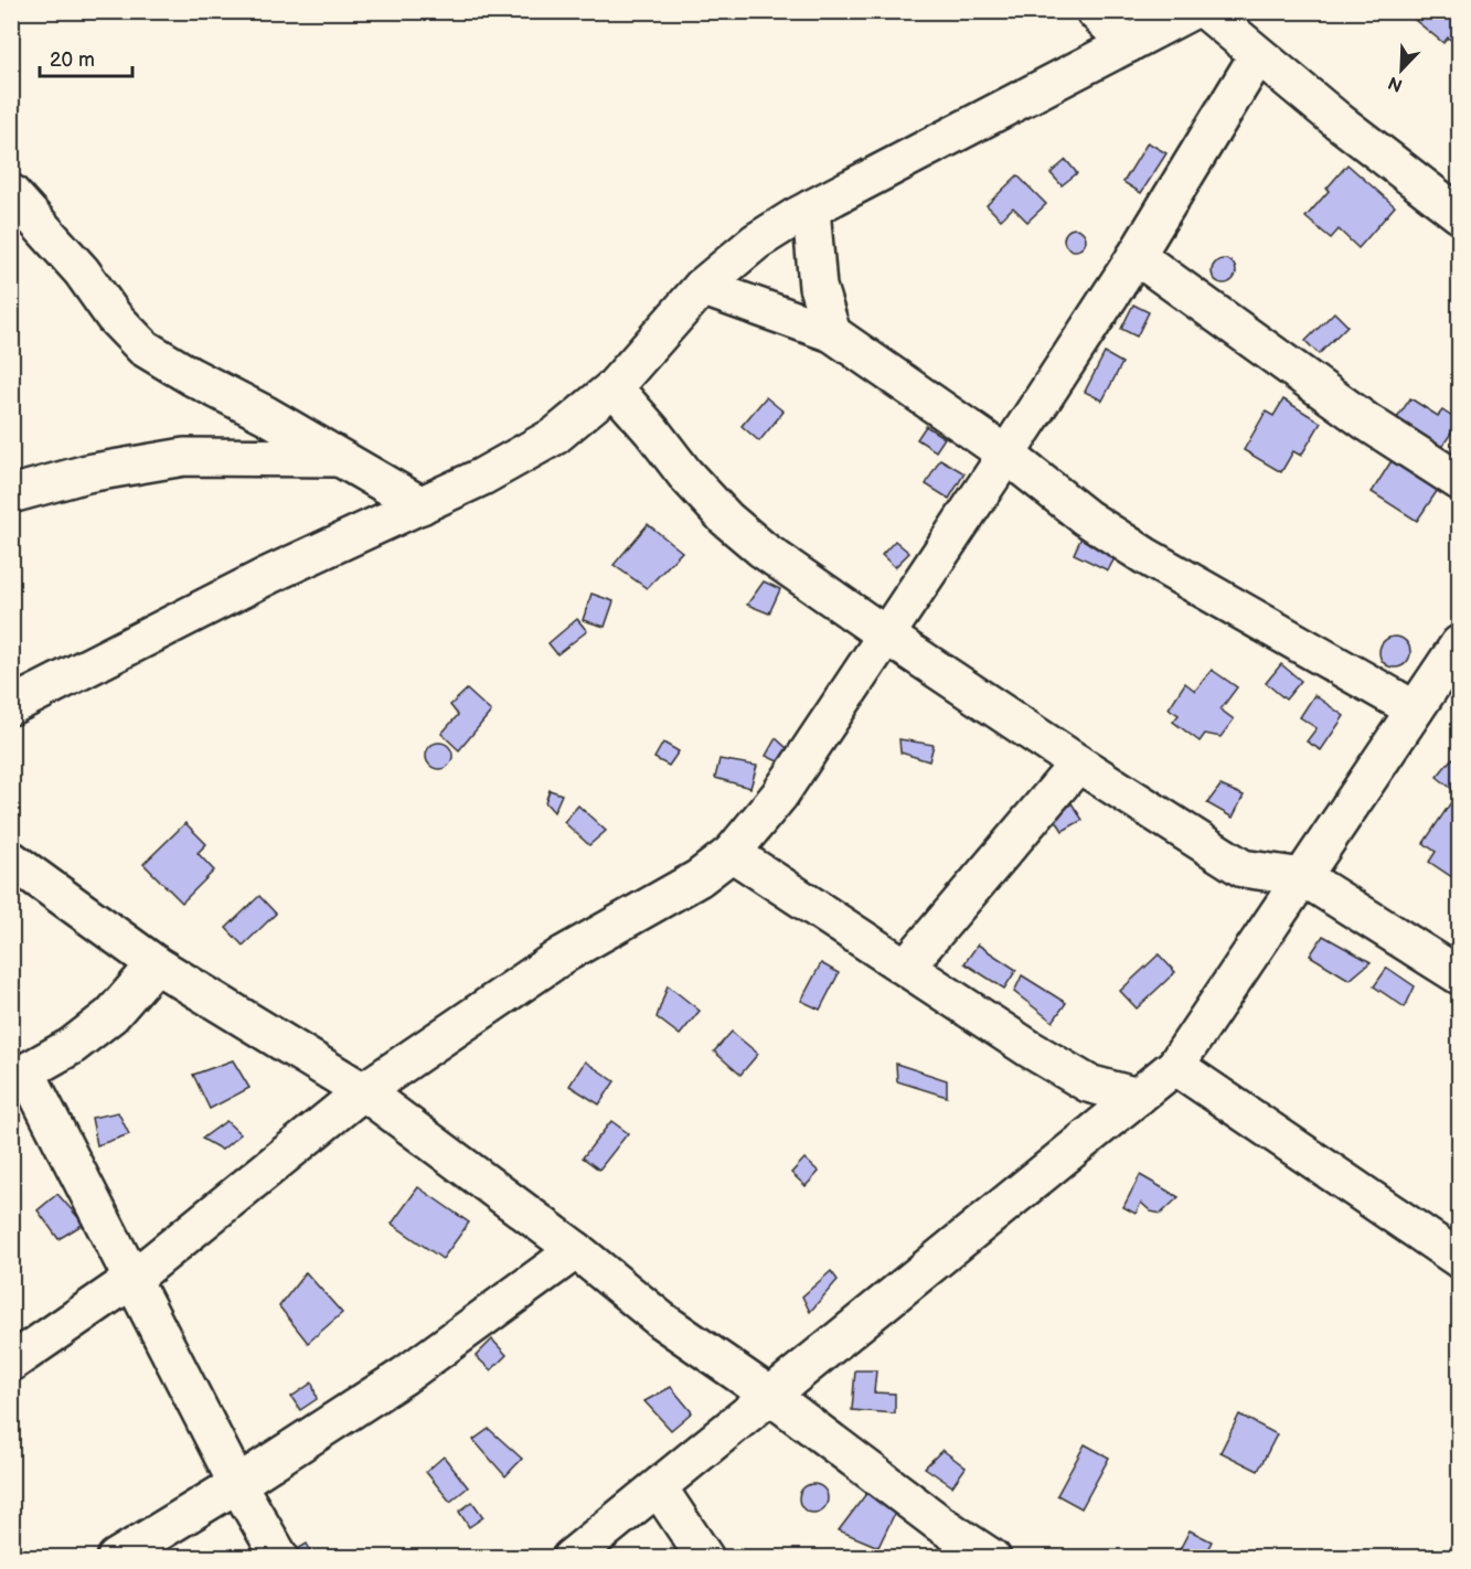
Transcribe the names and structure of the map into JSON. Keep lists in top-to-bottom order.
{
  "scale_bar": "20 m",
  "north": "bottom left"
}
